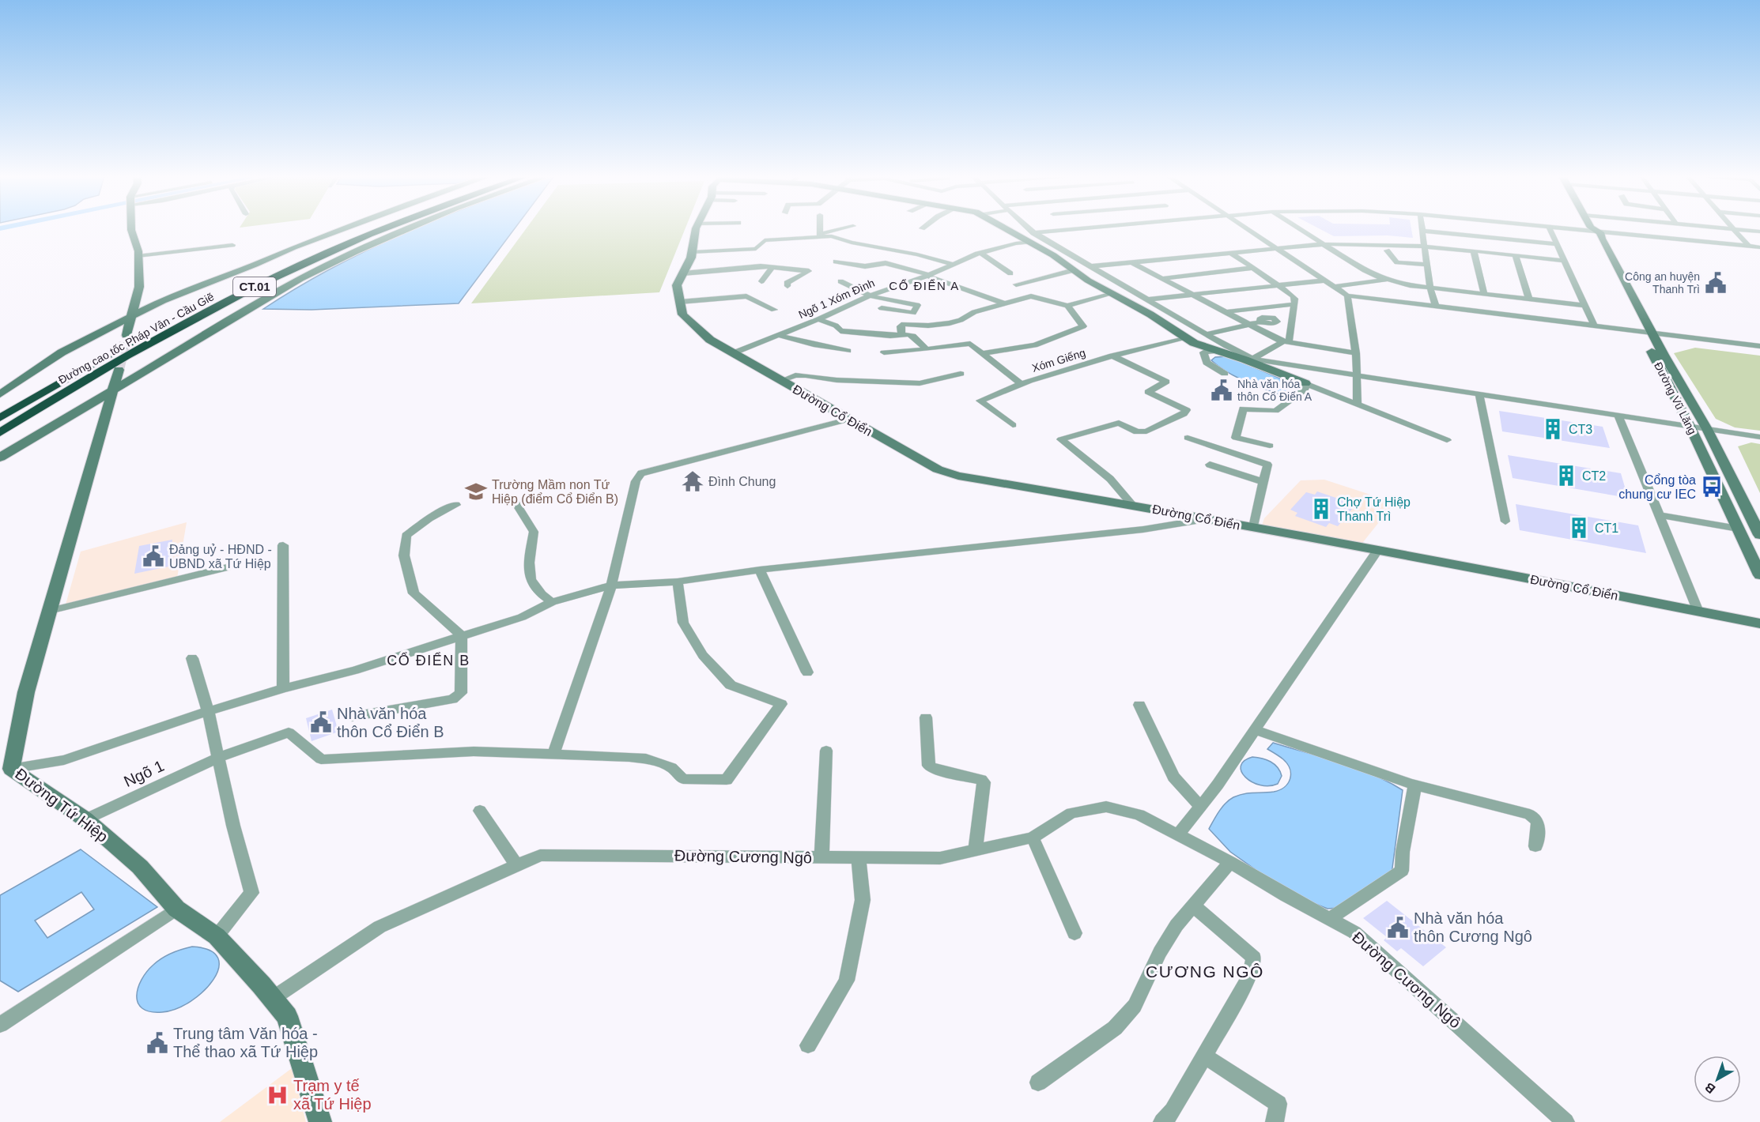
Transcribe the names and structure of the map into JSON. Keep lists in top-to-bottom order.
{
  "streets": {
    "highway": ["CT.01", "Đường cao tốc Pháp Vân - Cầu Giẽ"],
    "street": [
      "Ngõ 1 Xóm Đình",
      "Xóm Giếng",
      "Đường Vũ Lăng",
      "Đường Cổ Điển",
      "Ngõ 1",
      "Đường Tứ Hiệp",
      "Đường Cương Ngô"
    ]
  },
  "crossings": [
    ["Ngõ 1 Xóm Đình", "Đường Vũ Lăng"],
    ["Ngõ 1 Xóm Đình", "Đường Cổ Điển"],
    ["Xóm Giếng", "Đường Cổ Điển"],
    ["Ngõ 1", "Đường Tứ Hiệp"],
    ["Đường Tứ Hiệp", "Đường Cương Ngô"]
  ],
  "districts": ["CỔ ĐIỂN A", "CỔ ĐIỂN B", "CƯƠNG NGÔ"],
  "places": {
    "public building": [
      "Công an huyện Thanh Trì",
      "Nhà văn hóa thôn Cổ Điển A",
      "Đảng uỷ - HĐND - UBND xã Tứ Hiệp",
      "Nhà văn hóa thôn Cổ Điển B",
      "Nhà văn hóa thôn Cương Ngô",
      "Trung tâm Văn hóa - Thể thao xã Tứ Hiệp"
    ],
    "building": [
      "CT3",
      "CT2",
      "Chợ Tứ Hiệp Thanh Trì",
      "CT1"
    ],
    "temple": ["Đình Chung"],
    "bus stop": ["Cổng tòa chung cư IEC"],
    "school or university": ["Trường Mầm non Tứ Hiệp (điểm Cổ Điển B)"],
    "hospital": ["Trạm y tế xã Tứ Hiệp"]
  },
  "north": "bottom left"
}
